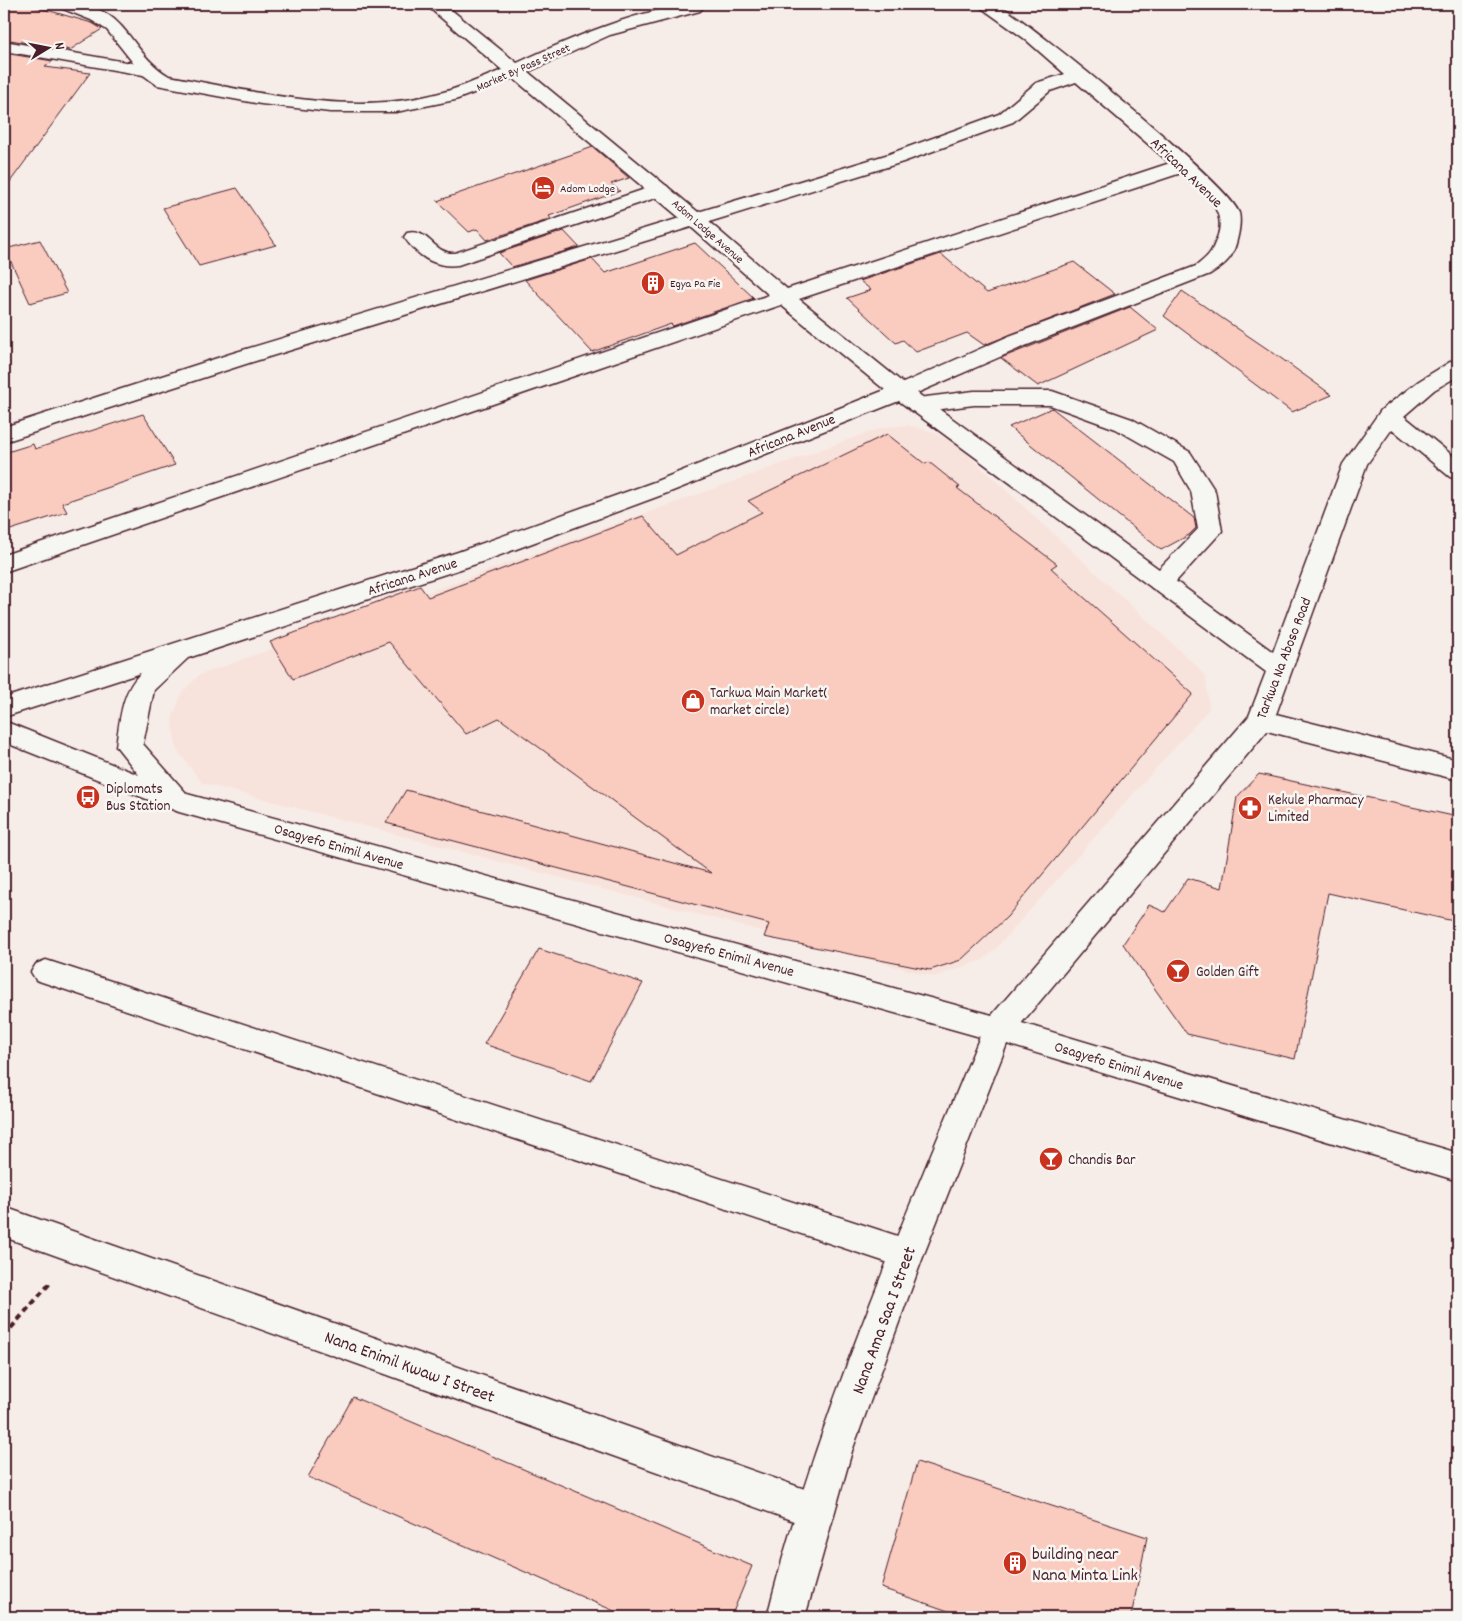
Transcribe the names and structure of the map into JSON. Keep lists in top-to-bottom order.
{
  "streets": {
    "street": [
      "Market By Pass Street",
      "Africana Avenue",
      "Adom Lodge Avenue",
      "Tarkwa Na Aboso Road",
      "Osagyefo Enimil Avenue",
      "Nana Ama Saa I Street",
      "Nana Enimil Kwaw I Street"
    ]
  },
  "crossings": [
    ["Market By Pass Street", "Adom Lodge Avenue"],
    ["Africana Avenue", "Adom Lodge Avenue"],
    ["Adom Lodge Avenue", "Tarkwa Na Aboso Road"],
    ["Tarkwa Na Aboso Road", "Osagyefo Enimil Avenue"],
    ["Tarkwa Na Aboso Road", "Nana Ama Saa I Street"],
    ["Osagyefo Enimil Avenue", "Nana Ama Saa I Street"],
    ["Nana Ama Saa I Street", "Nana Enimil Kwaw I Street"]
  ],
  "places": {
    "hotel": ["Adom Lodge"],
    "building": ["Egya Pa Fie", "building near Nana Minta Link"],
    "shop": ["Tarkwa Main Market( market circle)"],
    "bus stop": ["Diplomats Bus Station"],
    "pharmacy": ["Kekule Pharmacy Limited"],
    "bar": ["Golden Gift", "Chandis Bar"]
  },
  "north": "right"
}
